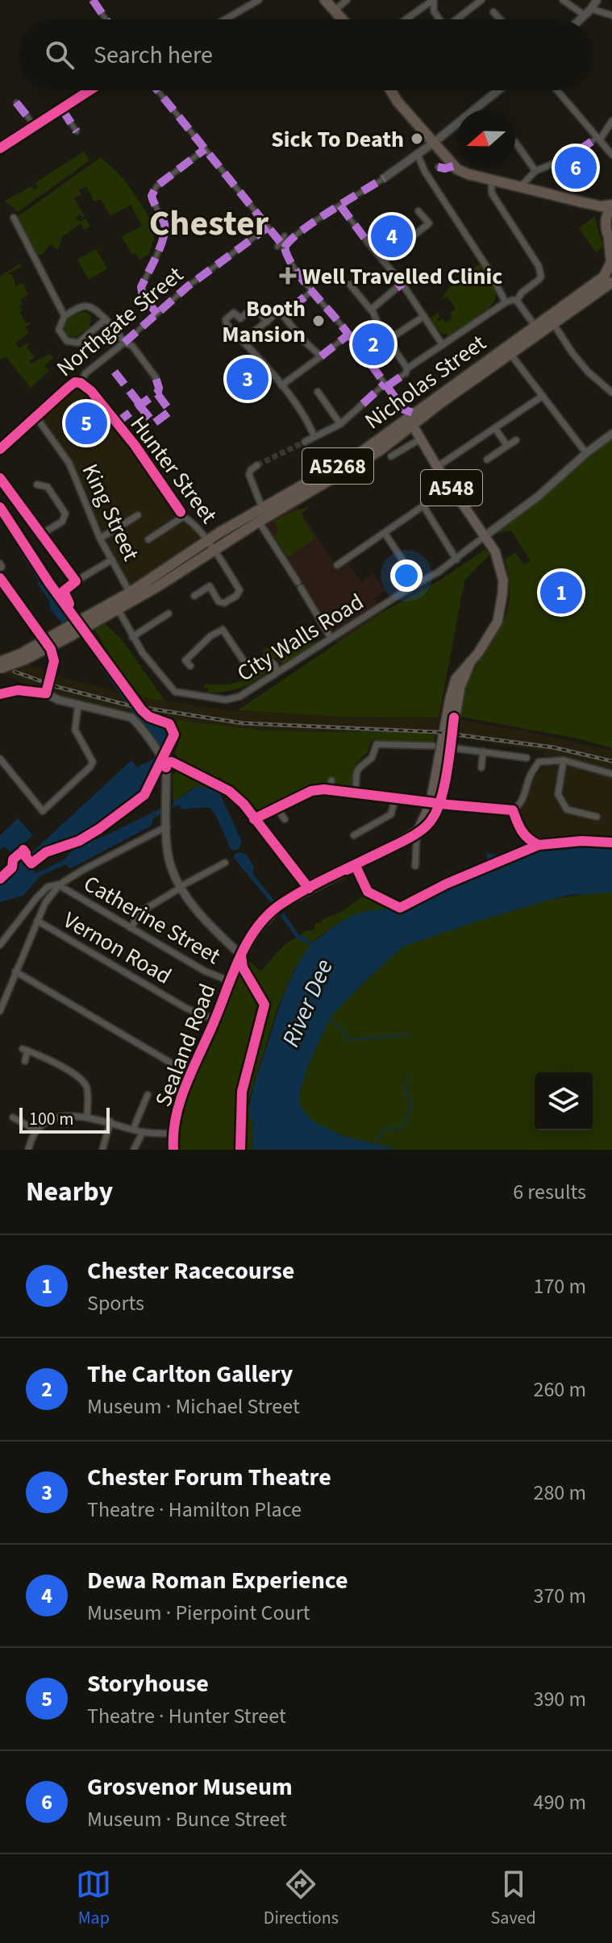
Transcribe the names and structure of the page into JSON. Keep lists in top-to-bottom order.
{
  "streets": {
    "highway": ["Nicholas Street", "A5268"],
    "main road": ["A548", "Sealand Road"],
    "street": [
      "Northgate Street",
      "Hunter Street",
      "King Street",
      "City Walls Road",
      "Catherine Street",
      "Vernon Road"
    ]
  },
  "crossings": [
    ["Northgate Street", "Hunter Street"],
    ["Northgate Street", "King Street"],
    ["Nicholas Street", "A5268"],
    ["Nicholas Street", "Hunter Street"],
    ["Nicholas Street", "A548"],
    ["Nicholas Street", "King Street"],
    ["A5268", "King Street"],
    ["A5268", "City Walls Road"],
    ["A548", "City Walls Road"],
    ["Catherine Street", "Sealand Road"],
    ["Vernon Road", "Sealand Road"]
  ],
  "districts": ["Chester"],
  "water": ["River Dee"],
  "places": {
    "other": ["Sick To Death", "Booth Mansion"],
    "health": ["Well Travelled Clinic"]
  },
  "scale_bar": "100 m",
  "north": "left",
  "page": {
    "search": "Search here",
    "pins": [
      "6",
      "4",
      "2",
      "3",
      "5",
      "1"
    ],
    "scale": "100 m",
    "heading": ["Nearby", "6 results"],
    "list": [
      {
        "mark": "1",
        "name": "Chester Racecourse",
        "note": "Sports",
        "value": "170 m"
      },
      {
        "mark": "2",
        "name": "The Carlton Gallery",
        "note": "Museum · Michael Street",
        "value": "260 m"
      },
      {
        "mark": "3",
        "name": "Chester Forum Theatre",
        "note": "Theatre · Hamilton Place",
        "value": "280 m"
      },
      {
        "mark": "4",
        "name": "Dewa Roman Experience",
        "note": "Museum · Pierpoint Court",
        "value": "370 m"
      },
      {
        "mark": "5",
        "name": "Storyhouse",
        "note": "Theatre · Hunter Street",
        "value": "390 m"
      },
      {
        "mark": "6",
        "name": "Grosvenor Museum",
        "note": "Museum · Bunce Street",
        "value": "490 m"
      }
    ],
    "nav": ["Map", "Directions", "Saved"]
  }
}
